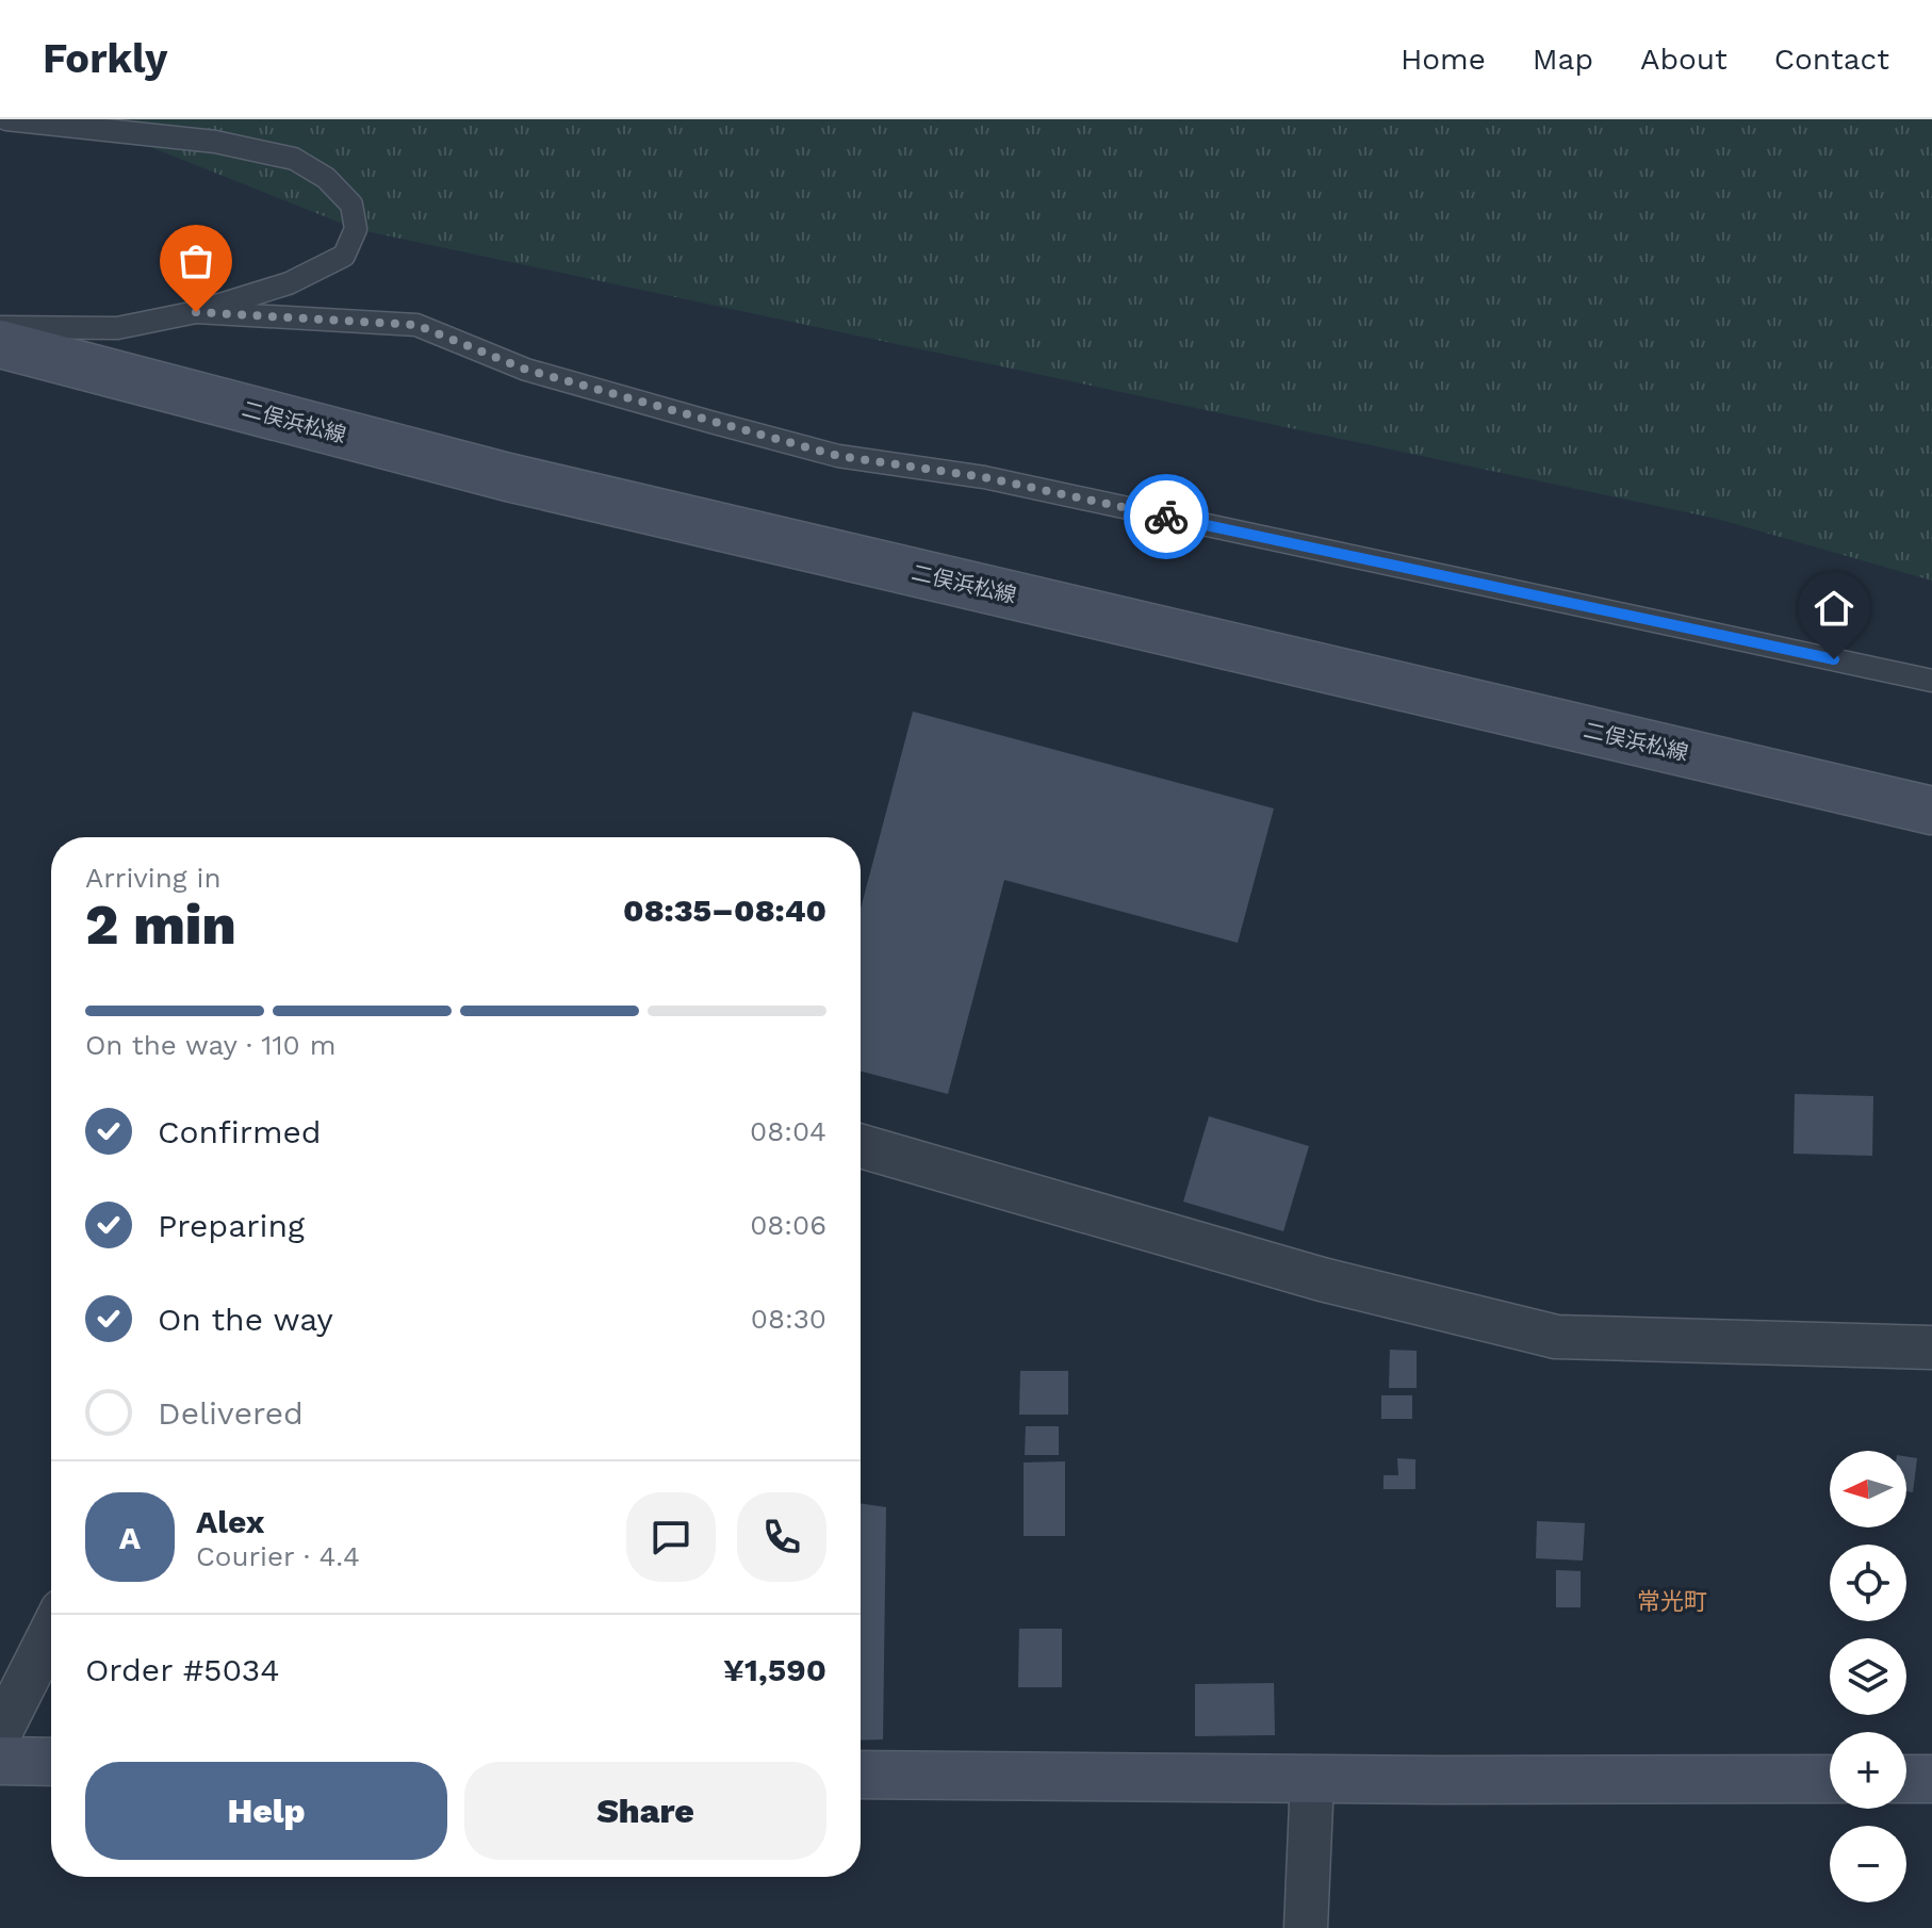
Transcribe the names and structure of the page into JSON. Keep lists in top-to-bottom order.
{
  "streets": {
    "main road": ["二俣浜松線"]
  },
  "districts": ["常光町"],
  "north": "left",
  "page": {
    "header": "Forkly",
    "nav": [
      "Home",
      "Map",
      "About",
      "Contact"
    ],
    "heading": ["2 min", "Arriving in", "08:35–08:40"],
    "panel": [
      "Alex",
      "Courier · 4.4",
      "Order #5034",
      "¥1,590"
    ],
    "bar": "On the way · 110 m",
    "list": [
      ["Confirmed", "08:04"],
      ["Preparing", "08:06"],
      ["On the way", "08:30"],
      "Delivered"
    ],
    "map_buttons": ["+", "−"],
    "round": "A",
    "buttons": ["Help", "Share"]
  }
}
